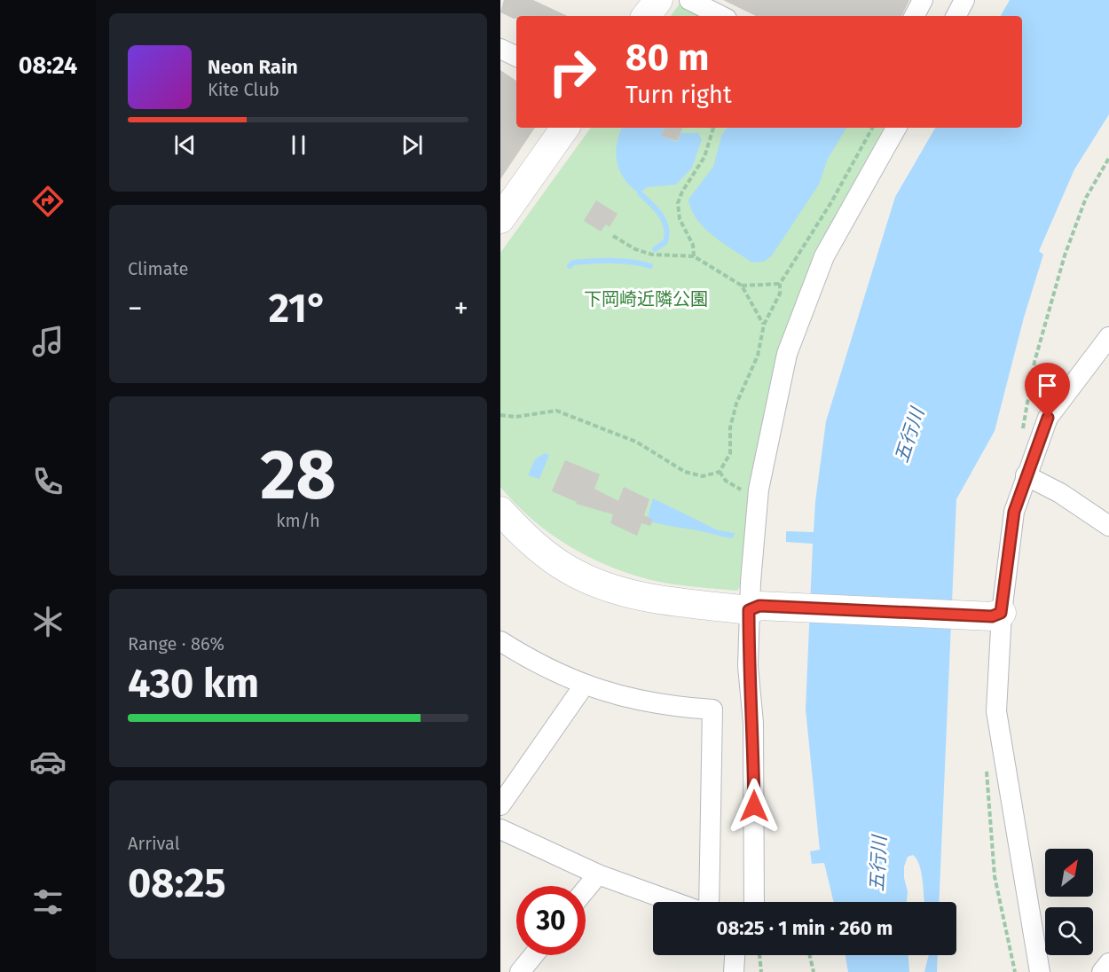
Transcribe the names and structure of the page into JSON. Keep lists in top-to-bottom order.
{
  "water": ["五行川"],
  "parks": ["下岡崎近隣公園"],
  "north": "top right",
  "page": {
    "tabs": "08:24",
    "turn": ["80 m", "Turn right"],
    "song": ["Neon Rain", "Kite Club"],
    "tile": [
      "Climate",
      ["28", "km/h"],
      ["Range · 86%", "430 km"],
      ["Arrival", "08:25"]
    ],
    "heat": ["−", "21°", "+"],
    "limit": "30",
    "trip": "08:25 · 1 min · 260 m"
  }
}
